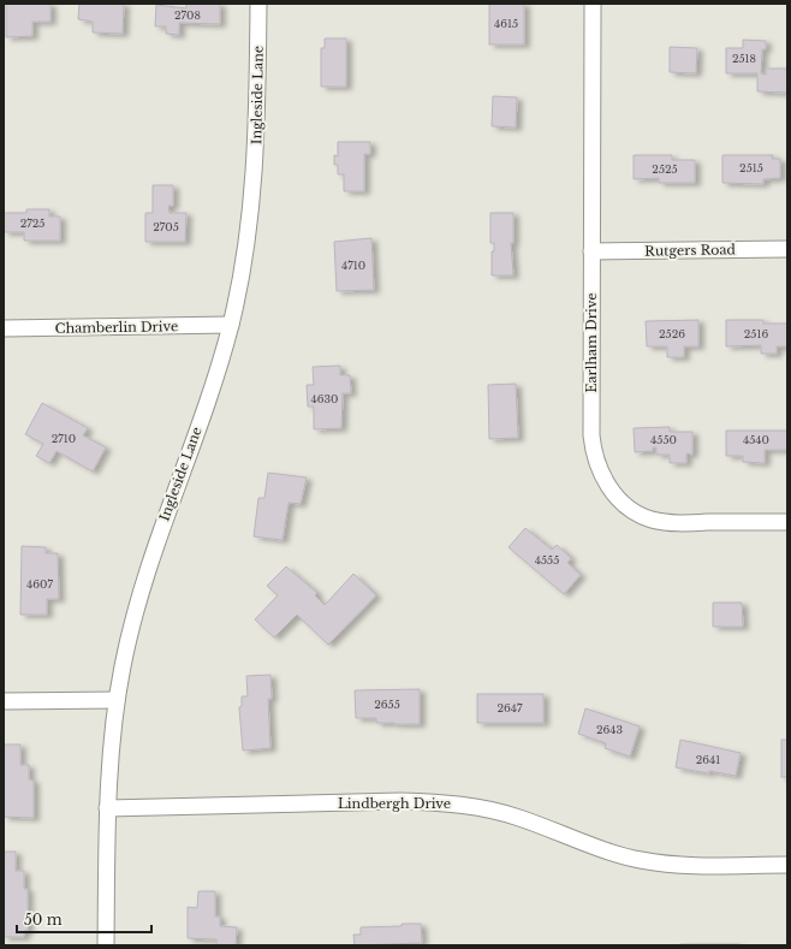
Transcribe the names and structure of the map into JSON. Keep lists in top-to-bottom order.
{
  "streets": {
    "street": [
      "Ingleside Lane",
      "Rutgers Road",
      "Chamberlin Drive",
      "Earlham Drive",
      "Lindbergh Drive"
    ]
  },
  "crossings": [
    ["Ingleside Lane", "Chamberlin Drive"],
    ["Ingleside Lane", "Lindbergh Drive"],
    ["Rutgers Road", "Earlham Drive"]
  ],
  "house_numbers": [
    "2708",
    "4615",
    "2518",
    "2515",
    "2525",
    "2725",
    "2705",
    "4710",
    "2526",
    "2516",
    "4630",
    "2710",
    "4550",
    "4540",
    "4555",
    "4607",
    "2655",
    "2647",
    "2643",
    "2641"
  ],
  "scale_bar": "50 m"
}
